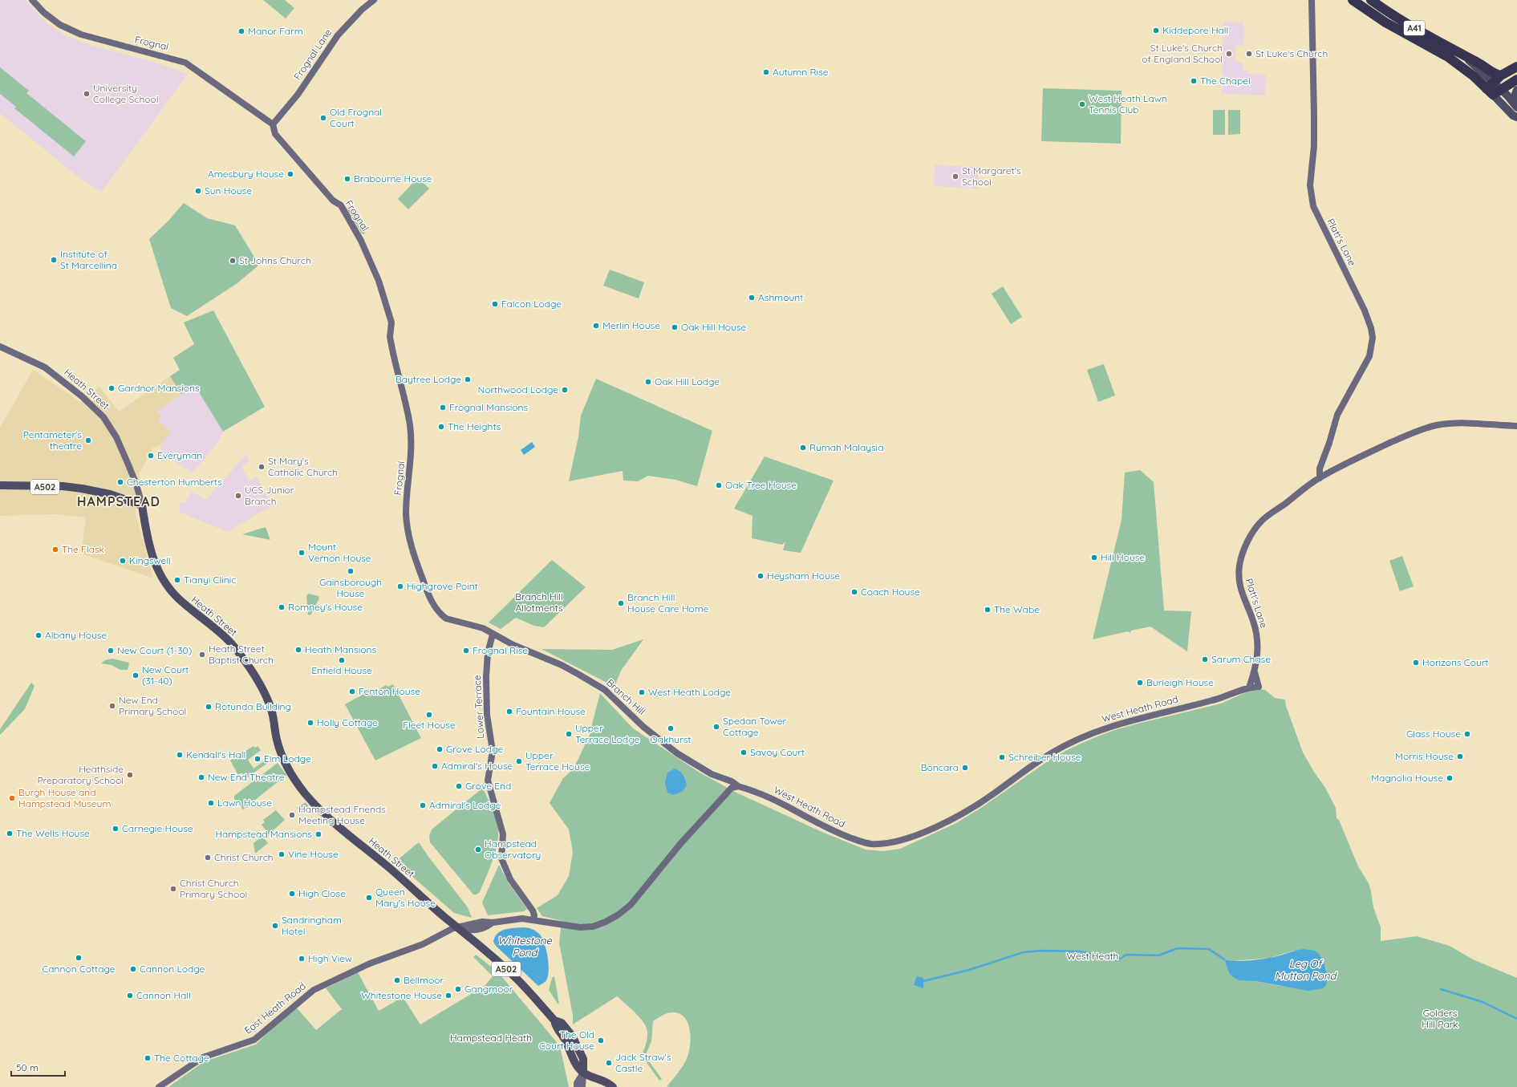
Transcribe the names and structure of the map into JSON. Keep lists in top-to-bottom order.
{
  "streets": {
    "highway": ["A41"],
    "main road": ["Heath Street", "A502"],
    "street": [
      "Frognal",
      "Frognal Lane",
      "Platt's Lane",
      "Branch Hill",
      "Lower Terrace",
      "West Heath Road",
      "East Heath Road"
    ]
  },
  "crossings": [
    ["Frognal", "Frognal Lane"],
    ["Frognal", "Branch Hill"],
    ["Frognal", "Lower Terrace"],
    ["Platt's Lane", "West Heath Road"],
    ["Heath Street", "A502"],
    ["Heath Street", "East Heath Road"],
    ["Branch Hill", "Lower Terrace"],
    ["Branch Hill", "West Heath Road"]
  ],
  "districts": ["HAMPSTEAD"],
  "water": ["Whitestone Pond", "Leg Of Mutton Pond"],
  "parks": [
    "Branch Hill Allotments",
    "West Heath",
    "Golders Hill Park",
    "Hampstead Heath"
  ],
  "places": [
    "Kiddepore Hall",
    "Manor Farm",
    "St Luke's Church of England School",
    "St Luke's Church",
    "Autumn Rise",
    "The Chapel",
    "University College School",
    "West Heath Lawn Tennis Club",
    "Old Frognal Court",
    "Amesbury House",
    "St Margaret's School",
    "Brabourne House",
    "Sun House",
    "Institute of St Marcellina",
    "St Johns Church",
    "Ashmount",
    "Falcon Lodge",
    "Merlin House",
    "Oak Hill House",
    "Baytree Lodge",
    "Oak Hill Lodge",
    "Gardnor Mansions",
    "Northwood Lodge",
    "Frognal Mansions",
    "The Heights",
    "Pentameter's theatre",
    "Rumah Malaysia",
    "Everyman",
    "St Mary's Catholic Church",
    "Chesterton Humberts",
    "Oak Tree House",
    "UCS Junior Branch",
    "The Flask",
    "Mount Vernon House",
    "Hill House",
    "Kingswell",
    "Gainsborough House",
    "Heysham House",
    "Tianyi Clinic",
    "Highgrove Point",
    "Coach House",
    "Branch Hill House Care Home",
    "Romney's House",
    "The Wabe",
    "Albany House",
    "Heath Mansions",
    "New Court (1-30)",
    "Frognal Rise",
    "Heath Street Baptist Church",
    "Sarum Chase",
    "Enfield House",
    "Horizons Court",
    "New Court (31-40)",
    "Burleigh House",
    "Fenton House",
    "West Heath Lodge",
    "New End Primary School",
    "Rotunda Building",
    "Fountain House",
    "Fleet House",
    "Holly Cottage",
    "Spedan Tower Cottage",
    "Oakhurst",
    "Upper Terrace Lodge",
    "Glass House",
    "Grove Lodge",
    "Savoy Court",
    "Kendall's Hall",
    "Morris House",
    "Schreiber House",
    "Elm Lodge",
    "Upper Terrace House",
    "Admiral's House",
    "Boncara",
    "Heathside Preparatory School",
    "New End Theatre",
    "Magnolia House",
    "Grove End",
    "Burgh House and Hampstead Museum",
    "Lawn House",
    "Admiral's Lodge",
    "Hampstead Friends Meeting House",
    "Carnegie House",
    "The Wells House",
    "Hampstead Mansions",
    "Hampstead Observatory",
    "Vine House",
    "Christ Church",
    "Christ Church Primary School",
    "High Close",
    "Queen Mary's House",
    "Sandringham Hotel",
    "Cannon Cottage",
    "High View",
    "Cannon Lodge",
    "Bellmoor",
    "Gangmoor",
    "Cannon Hall",
    "Whitestone House",
    "The Old Court House",
    "The Cottage",
    "Jack Straw's Castle"
  ],
  "scale_bar": "50 m"
}
